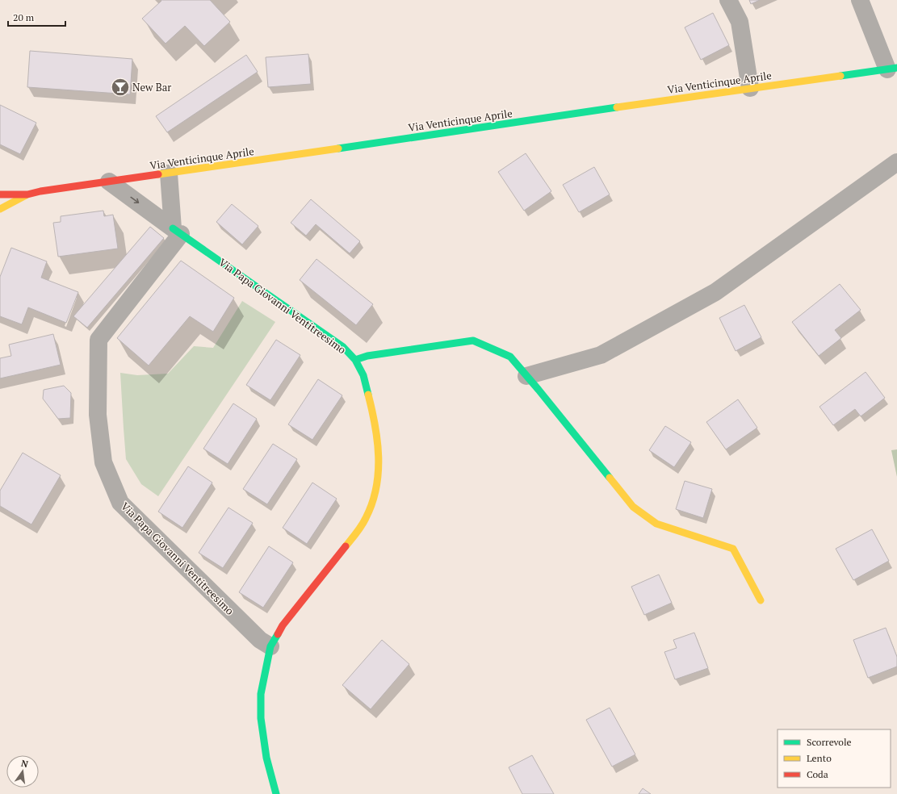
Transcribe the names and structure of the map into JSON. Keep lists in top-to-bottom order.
{
  "streets": {
    "street": ["Via Venticinque Aprile", "Via Papa Giovanni Ventitreesimo"]
  },
  "crossings": [
    ["Via Venticinque Aprile", "Via Papa Giovanni Ventitreesimo"]
  ],
  "places": {
    "bar": ["New Bar"]
  },
  "legend": ["Scorrevole", "Lento", "Coda"],
  "scale_bar": "20 m",
  "north": "top"
}
